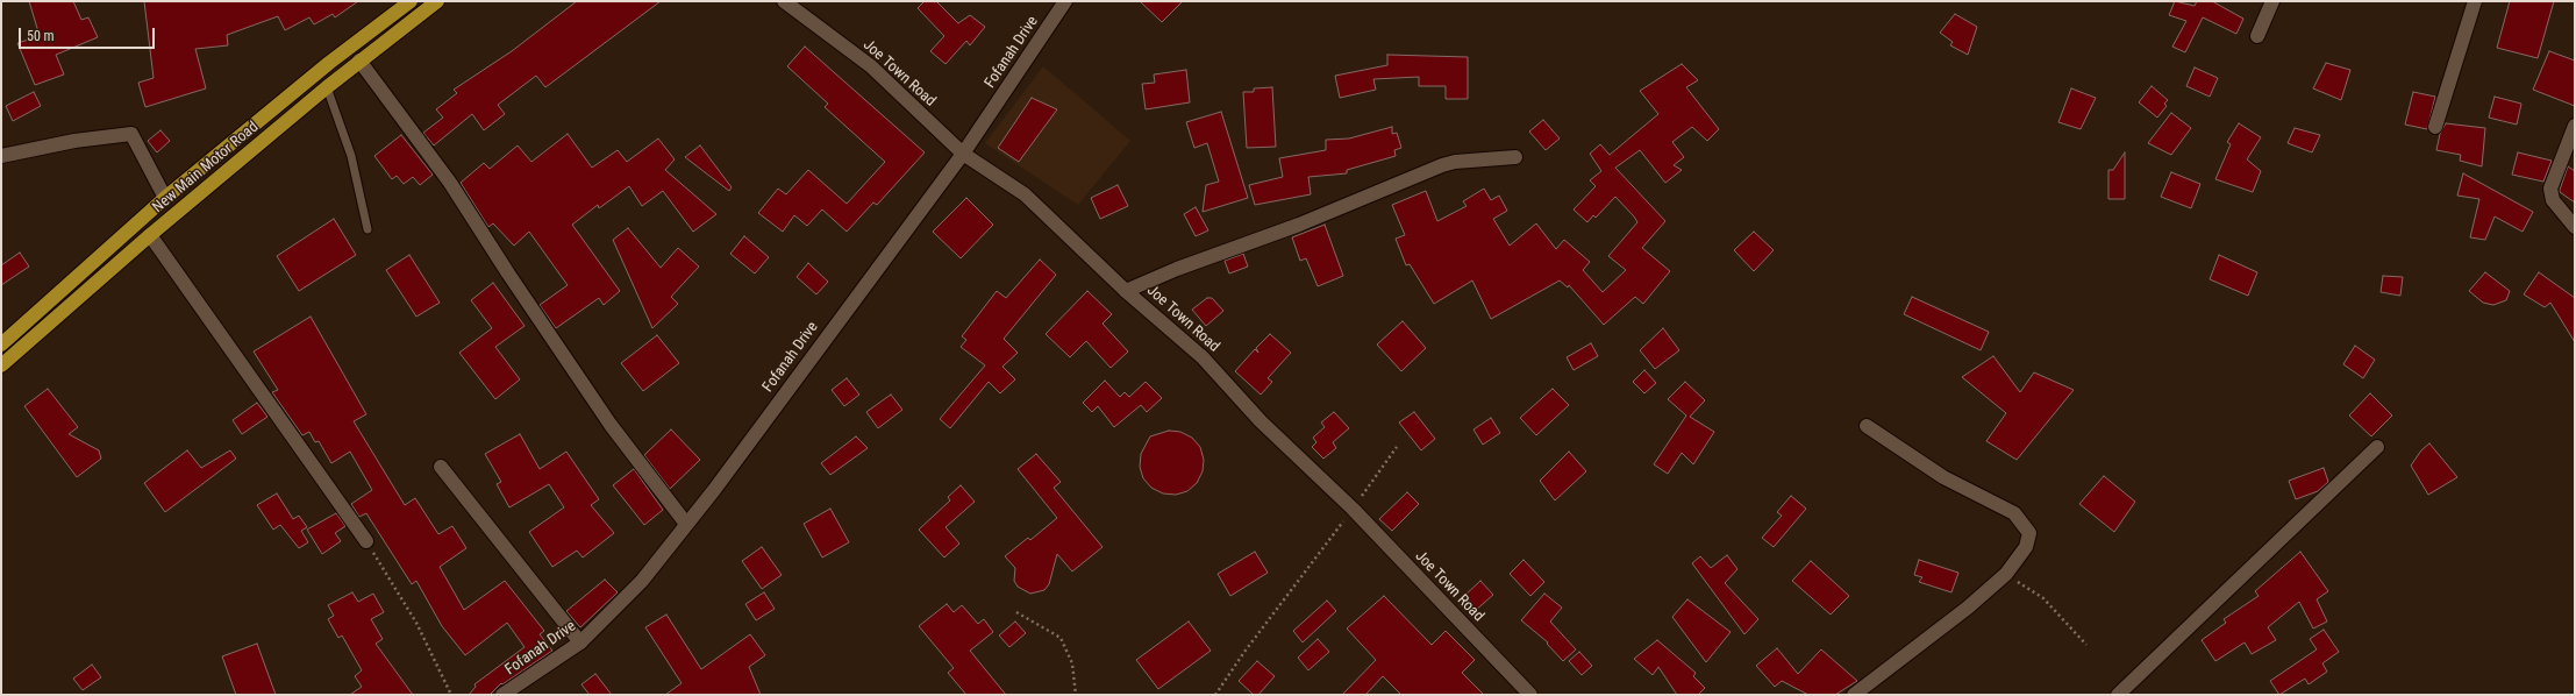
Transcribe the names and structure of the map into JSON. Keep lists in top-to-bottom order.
{
  "streets": {
    "highway": ["New Main Motor Road"],
    "street": ["Fofanah Drive", "Joe Town Road"]
  },
  "crossings": [
    ["Fofanah Drive", "Joe Town Road"]
  ],
  "scale_bar": "50 m"
}
